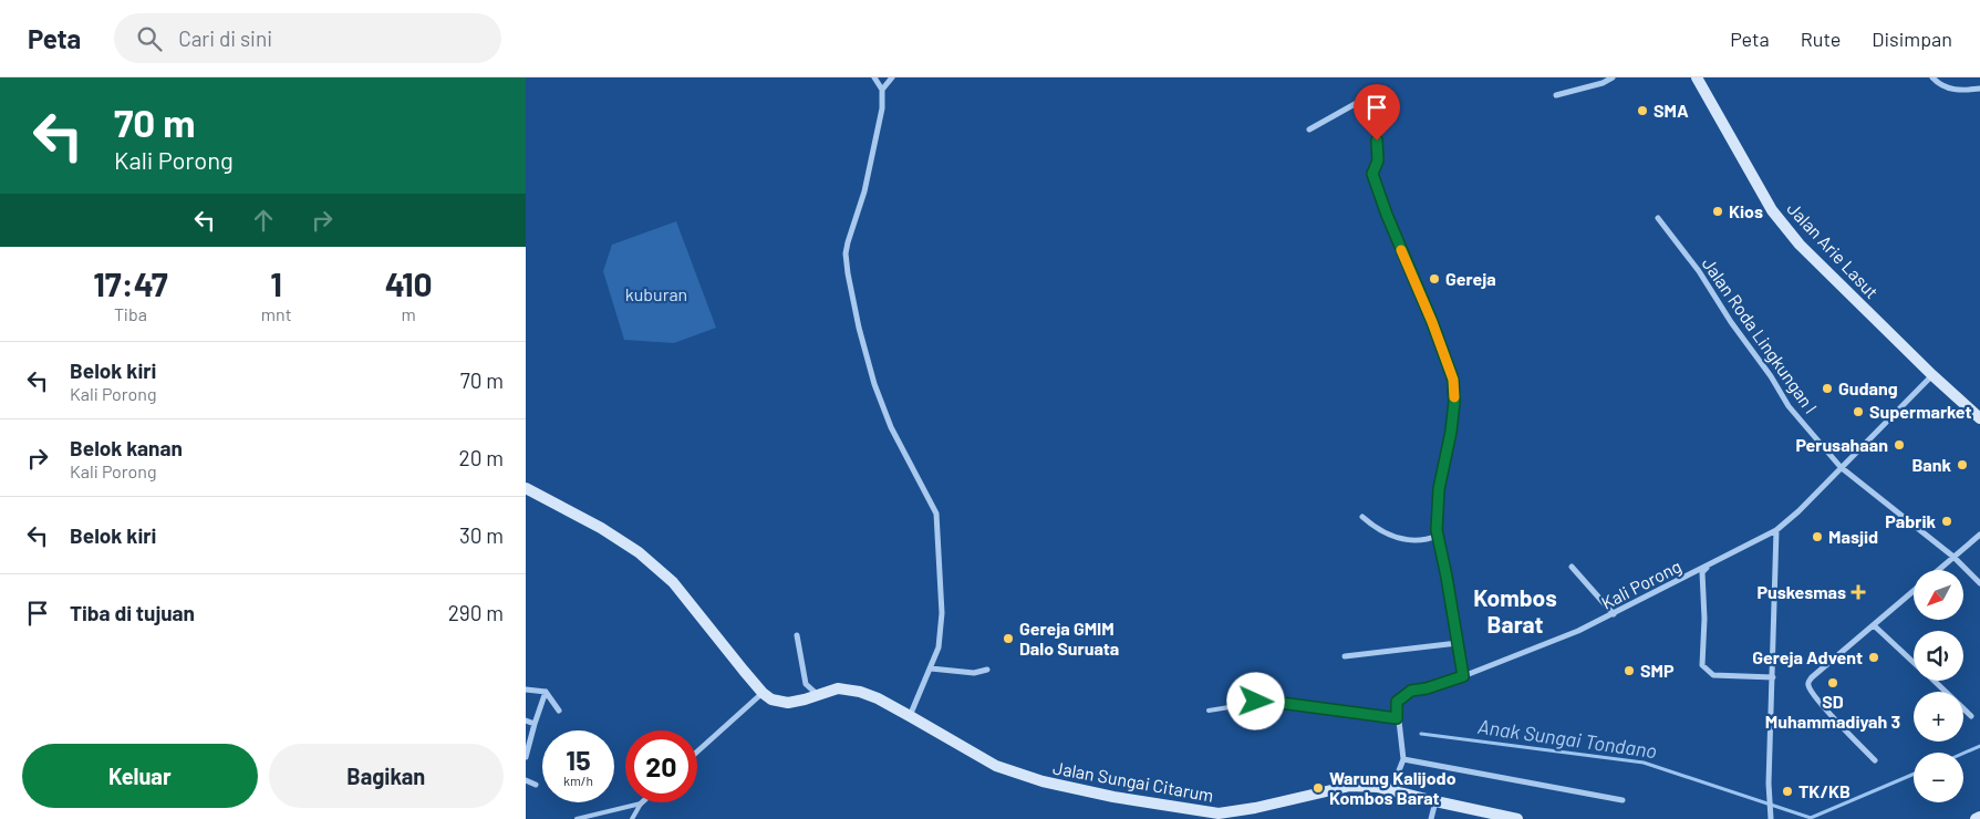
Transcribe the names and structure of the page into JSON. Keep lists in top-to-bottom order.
{
  "streets": {
    "street": [
      "Jalan Arie Lasut",
      "Jalan Roda Lingkungan I",
      "Kali Porong",
      "Jalan Sungai Citarum"
    ]
  },
  "crossings": [
    ["Jalan Arie Lasut", "Kali Porong"],
    ["Jalan Roda Lingkungan I", "Kali Porong"]
  ],
  "districts": ["Kombos Barat"],
  "water": ["Anak Sungai Tondano"],
  "parks": ["kuburan"],
  "places": {
    "other": [
      "SMA",
      "Kios",
      "Gereja",
      "Gudang",
      "Supermarket",
      "Perusahaan",
      "Bank",
      "Pabrik",
      "Masjid",
      "Gereja GMIM Dalo Suruata",
      "Gereja Advent",
      "SMP",
      "SD Muhammadiyah 3",
      "Warung Kalijodo Kombos Barat",
      "TK/KB"
    ],
    "health": ["Puskesmas"]
  },
  "north": "bottom left",
  "page": {
    "header": "Peta",
    "search": "Cari di sini",
    "nav": ["Peta", "Rute", "Disimpan"],
    "turn": ["70 m", "Kali Porong"],
    "eta": [
      "17:47",
      "Tiba",
      "1",
      "mnt",
      "410",
      "m"
    ],
    "list": [
      {
        "name": "Belok kiri",
        "note": "Kali Porong",
        "value": "70 m"
      },
      {
        "name": "Belok kanan",
        "note": "Kali Porong",
        "value": "20 m"
      },
      {
        "name": "Belok kiri",
        "value": "30 m"
      },
      {
        "name": "Tiba di tujuan",
        "value": "290 m"
      }
    ],
    "map_buttons": ["+", "−"],
    "speed": "15 km/h",
    "limit": "20",
    "buttons": ["Keluar", "Bagikan"]
  }
}
